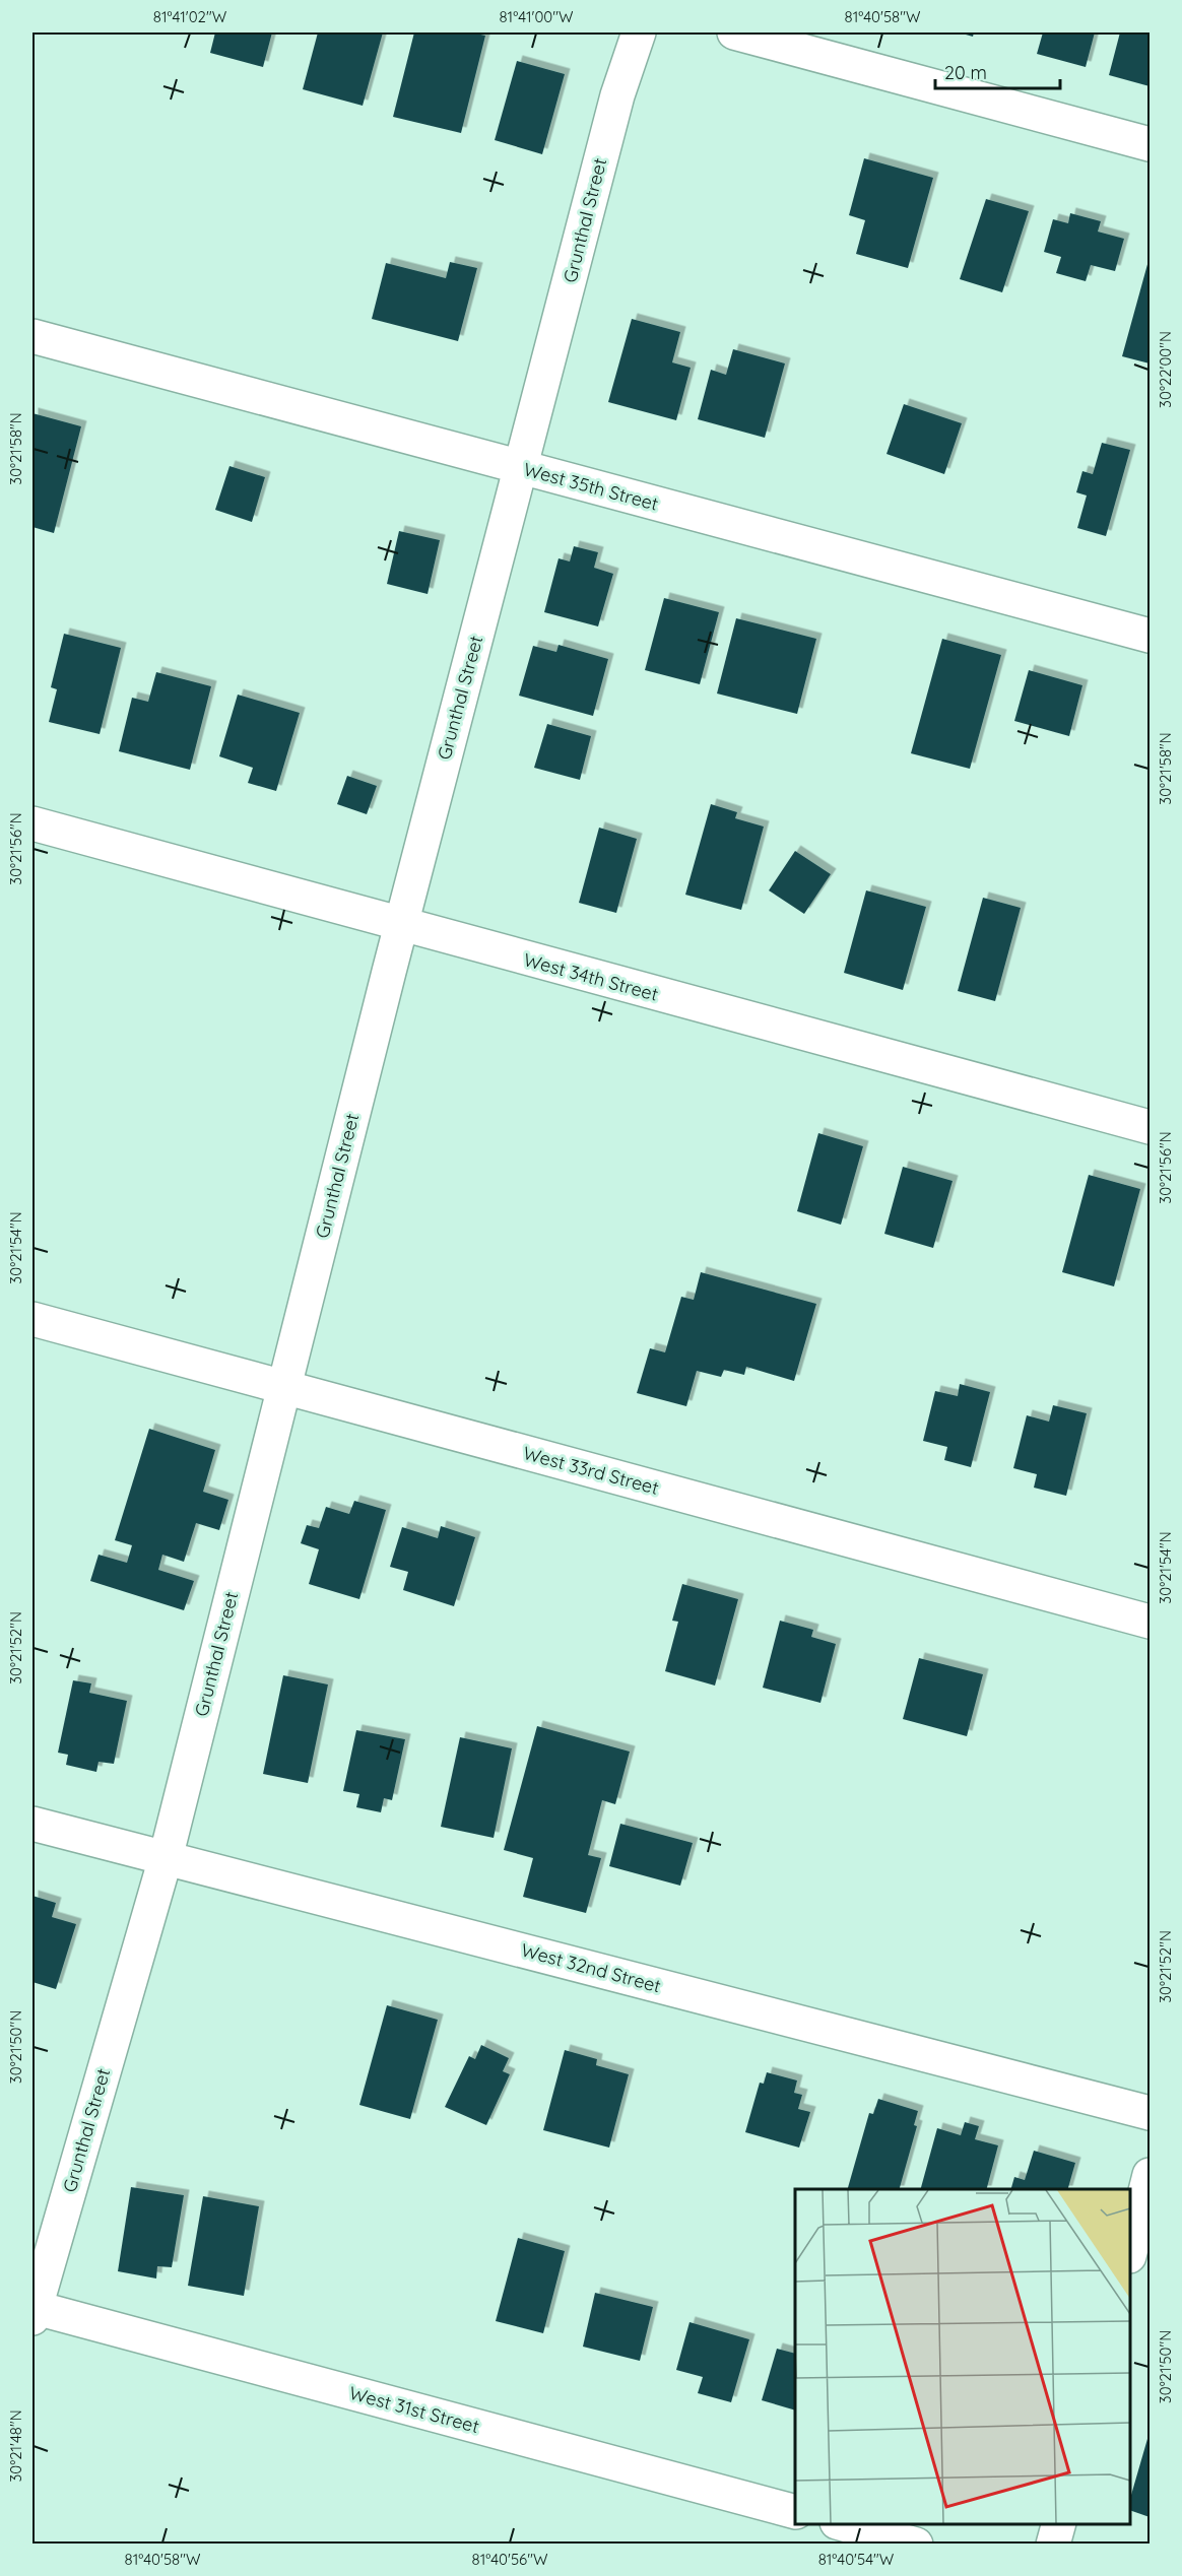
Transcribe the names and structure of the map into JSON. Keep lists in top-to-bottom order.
{
  "streets": {
    "street": [
      "Grunthal Street",
      "West 35th Street",
      "West 34th Street",
      "West 33rd Street",
      "West 32nd Street",
      "West 31st Street"
    ]
  },
  "crossings": [
    ["Grunthal Street", "West 35th Street"],
    ["Grunthal Street", "West 34th Street"],
    ["Grunthal Street", "West 33rd Street"],
    ["Grunthal Street", "West 32nd Street"],
    ["Grunthal Street", "West 31st Street"]
  ],
  "scale_bar": "20 m",
  "coordinates": [
    "81°41'02\"W",
    "81°41'00\"W",
    "81°40'58\"W",
    "30°22'00\"N",
    "30°21'58\"N",
    "30°21'56\"N",
    "30°21'54\"N",
    "30°21'52\"N",
    "30°21'50\"N",
    "30°21'48\"N",
    "81°40'56\"W",
    "81°40'54\"W"
  ]
}
